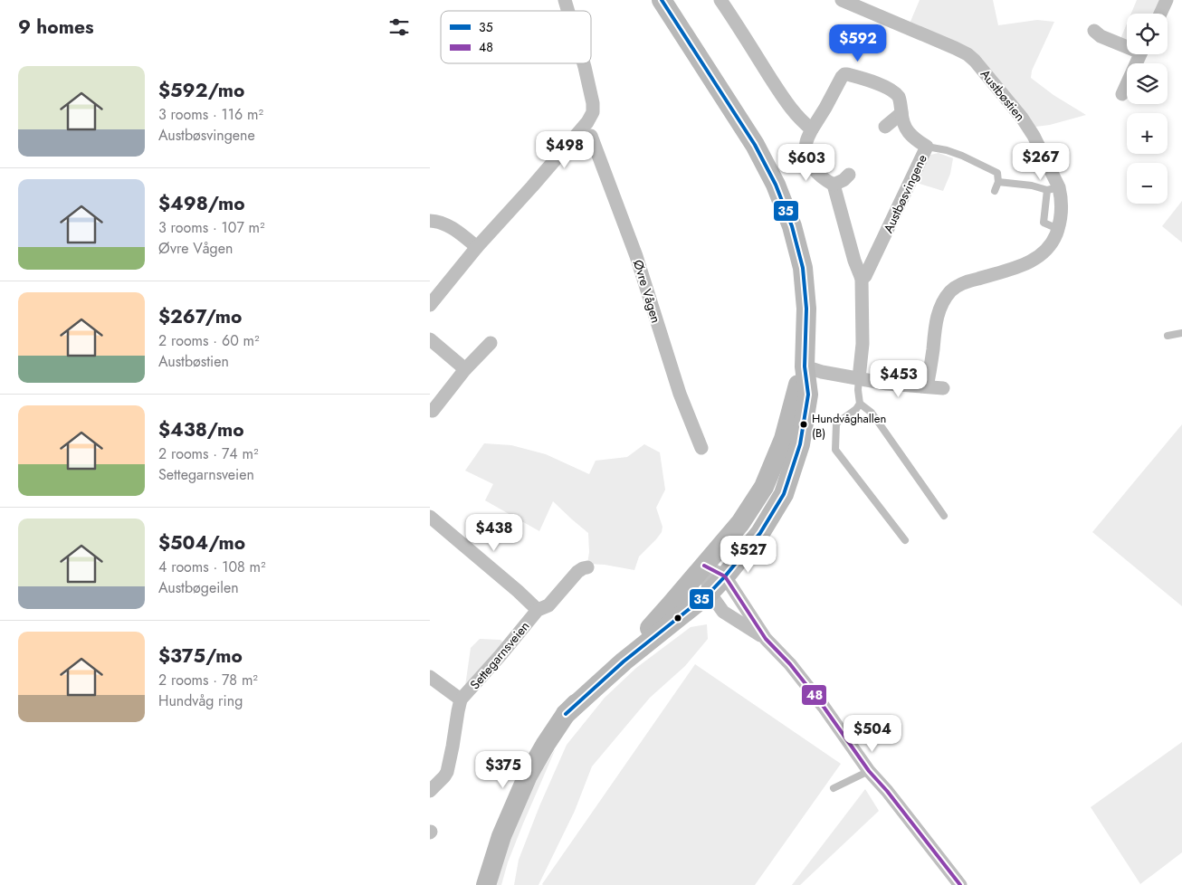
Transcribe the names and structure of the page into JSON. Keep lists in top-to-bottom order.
{
  "streets": {
    "street": [
      "Austbøstien",
      "Austbøsvingene",
      "Øvre Vågen",
      "Settegarnsveien"
    ]
  },
  "places": ["Hundvåghallen (B)"],
  "lines": ["transit line 35", "transit line 48"],
  "legend": ["35", "48"],
  "page": {
    "heading": "9 homes",
    "map_buttons": ["+", "−"],
    "price": [
      "$592",
      "$498",
      "$267",
      "$603",
      "$453",
      "$438",
      "$527",
      "$504",
      "$375"
    ],
    "list": [
      {
        "name": "$592/mo",
        "note": "3 rooms · 116 m² · Austbøsvingene"
      },
      {
        "name": "$498/mo",
        "note": "3 rooms · 107 m² · Øvre Vågen"
      },
      {
        "name": "$267/mo",
        "note": "2 rooms · 60 m² · Austbøstien"
      },
      {
        "name": "$438/mo",
        "note": "2 rooms · 74 m² · Settegarnsveien"
      },
      {
        "name": "$504/mo",
        "note": "4 rooms · 108 m² · Austbøgeilen"
      },
      {
        "name": "$375/mo",
        "note": "2 rooms · 78 m² · Hundvåg ring"
      }
    ]
  }
}
